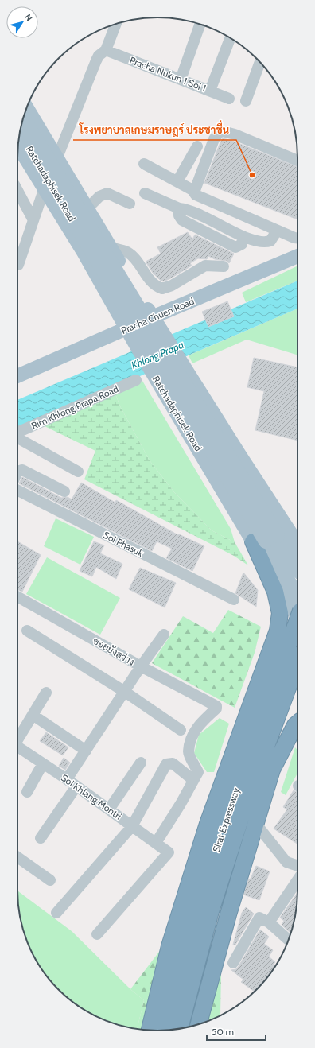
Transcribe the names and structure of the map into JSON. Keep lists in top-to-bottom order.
{
  "streets": {
    "highway": ["Sirat Expressway"],
    "main road": ["Ratchadaphisek Road", "Pracha Chuen Road"],
    "street": [
      "Pracha Nukun 1 Soi 1",
      "Rim Khlong Prapa Road",
      "Soi Phasuk",
      "ซอยยังสว่าง",
      "Soi Khlang Montri"
    ]
  },
  "crossings": [
    ["Ratchadaphisek Road", "Pracha Chuen Road"]
  ],
  "water": ["Khlong Prapa"],
  "places": ["โรงพยาบาลเกษมราษฎร์ ประชาชื่น"],
  "scale_bar": "50 m",
  "north": "top right"
}
